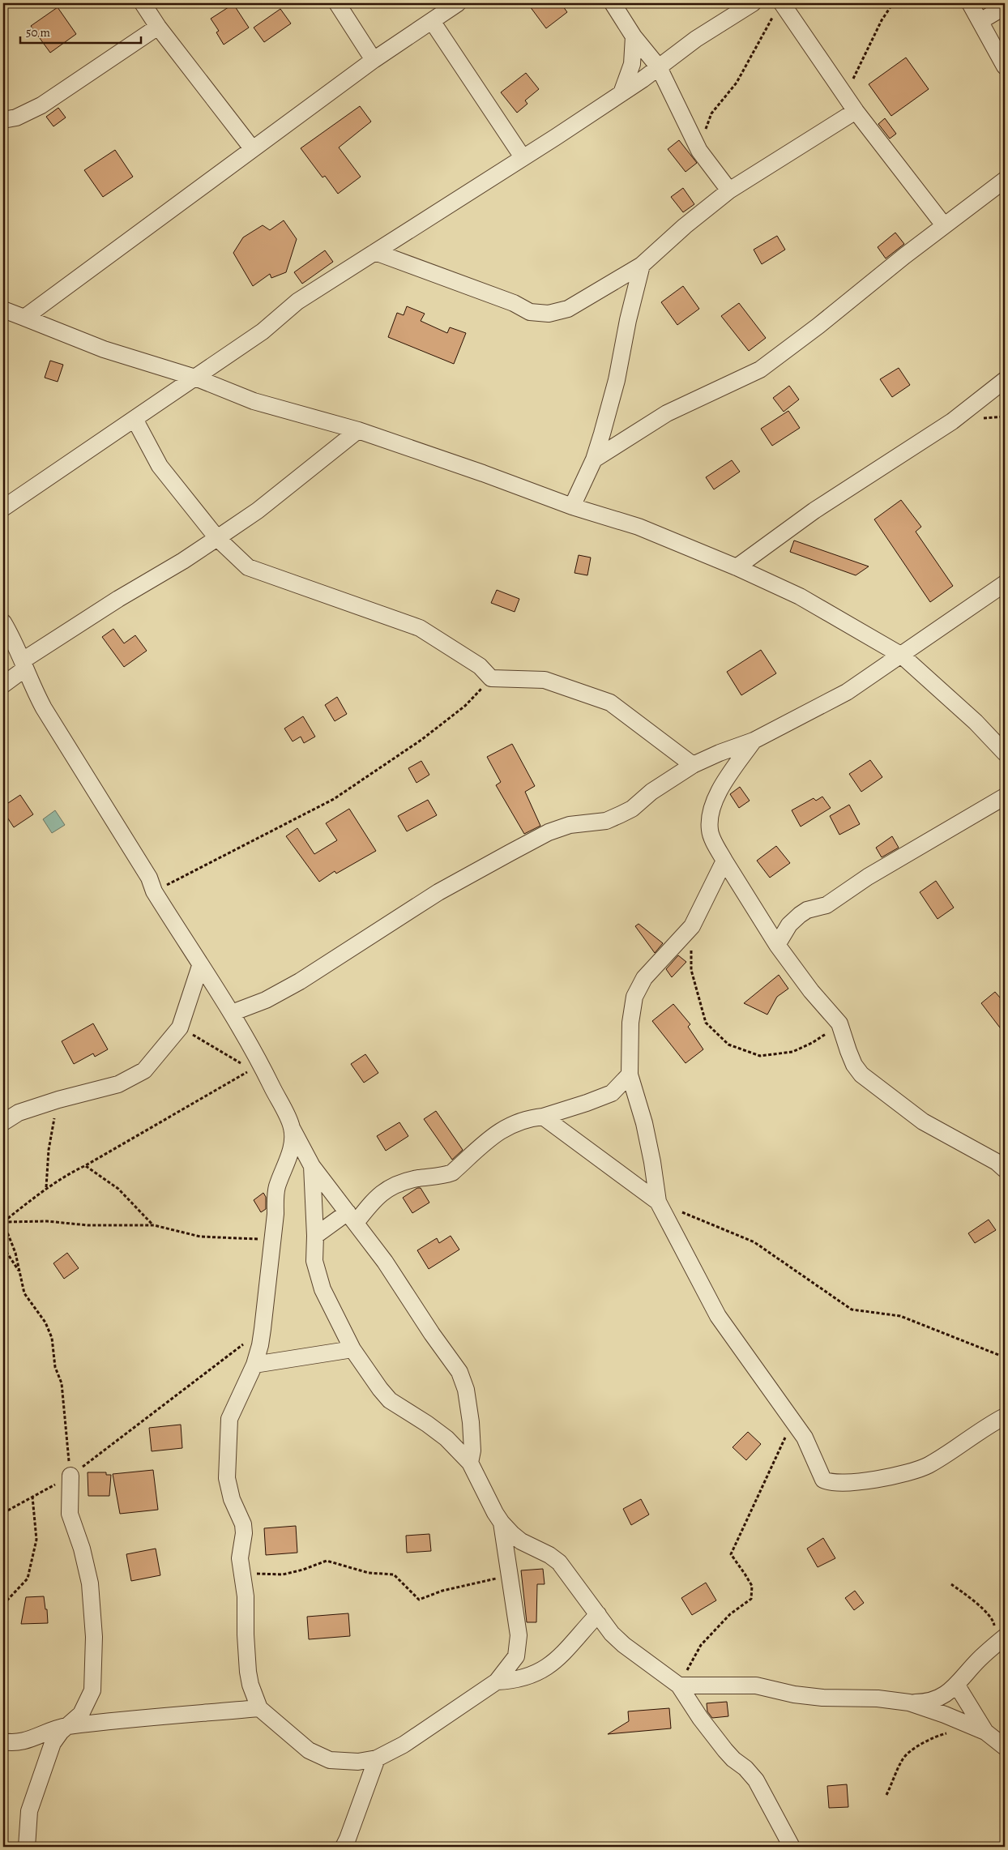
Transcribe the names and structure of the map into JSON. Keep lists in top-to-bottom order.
{
  "scale_bar": "50 m"
}
